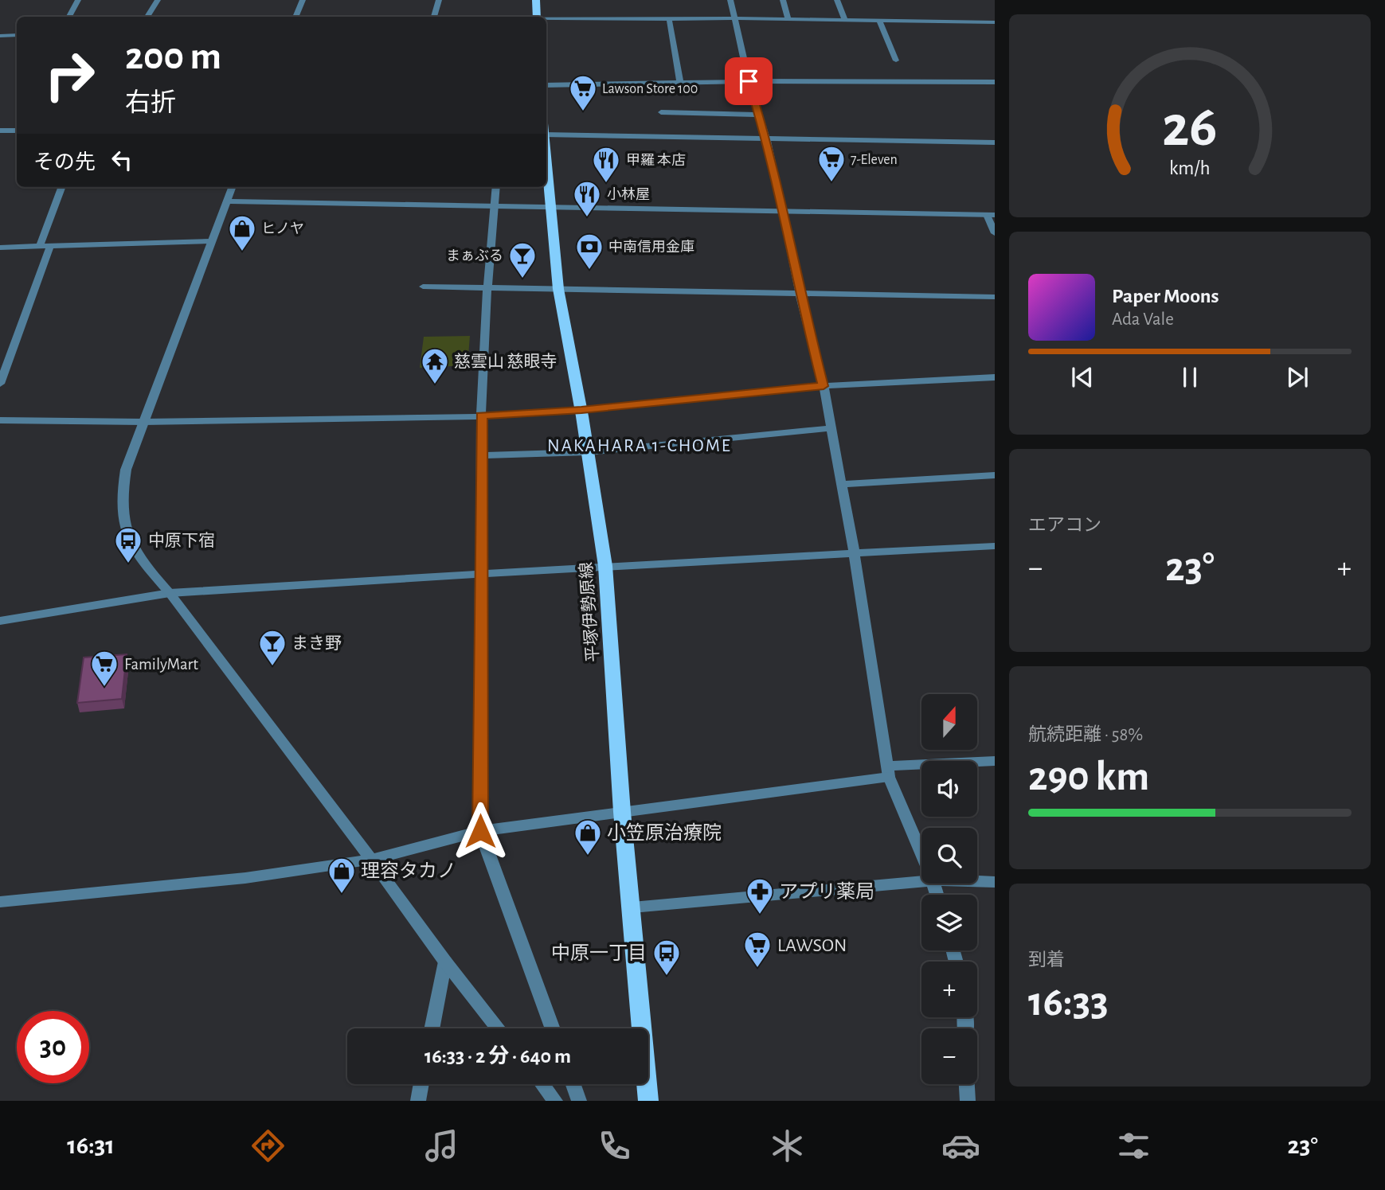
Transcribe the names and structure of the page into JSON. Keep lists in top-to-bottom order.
{
  "streets": {
    "main road": ["平塚伊勢原線"]
  },
  "districts": ["NAKAHARA 1-CHOME"],
  "places": {
    "supermarket": [
      "Lawson Store 100",
      "7-Eleven",
      "FamilyMart",
      "LAWSON"
    ],
    "restaurant": ["甲羅 本店", "小林屋"],
    "shop": ["ヒノヤ", "小笠原治療院", "理容タカノ"],
    "bank": ["中南信用金庫"],
    "bar": ["まぁぶる", "まき野"],
    "temple": ["慈雲山 慈眼寺"],
    "bus stop": ["中原下宿", "中原一丁目"],
    "pharmacy": ["アプリ薬局"]
  },
  "north": "top",
  "page": {
    "turn": ["200 m", "右折"],
    "then": "その先",
    "song": ["Paper Moons", "Ada Vale"],
    "tile": [
      "エアコン",
      ["航続距離 · 58%", "290 km"],
      ["到着", "16:33"]
    ],
    "heat": ["−", "23°", "+"],
    "map_buttons": ["+", "−"],
    "limit": "30",
    "trip": "16:33 · 2 分 · 640 m",
    "tabs": ["16:31", "23°"],
    "gauge": ["26", "km/h"]
  }
}
